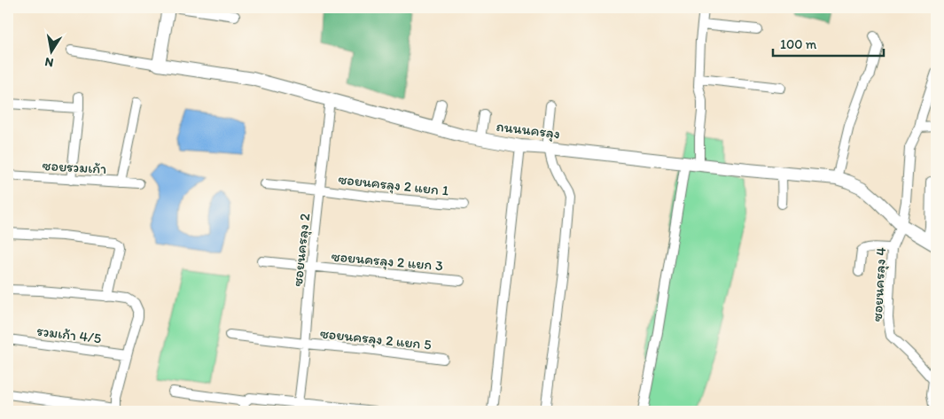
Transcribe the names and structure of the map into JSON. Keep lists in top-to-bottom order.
{
  "streets": {
    "street": [
      "ถนนนครลุง",
      "ซอยรวมเก้า",
      "ซอยนครลุง 2 แยก 1",
      "ซอยนครลุง 2",
      "ซอยนครลุง 2 แยก 3",
      "ซอยนครลุง 4",
      "รวมเก้า 4/5",
      "ซอยนครลุง 2 แยก 5"
    ]
  },
  "crossings": [
    ["ถนนนครลุง", "ซอยนครลุง 2"],
    ["ถนนนครลุง", "ซอยนครลุง 4"],
    ["ซอยนครลุง 2 แยก 1", "ซอยนครลุง 2"],
    ["ซอยนครลุง 2", "ซอยนครลุง 2 แยก 3"],
    ["ซอยนครลุง 2", "ซอยนครลุง 2 แยก 5"]
  ],
  "scale_bar": "100 m",
  "north": "bottom"
}
